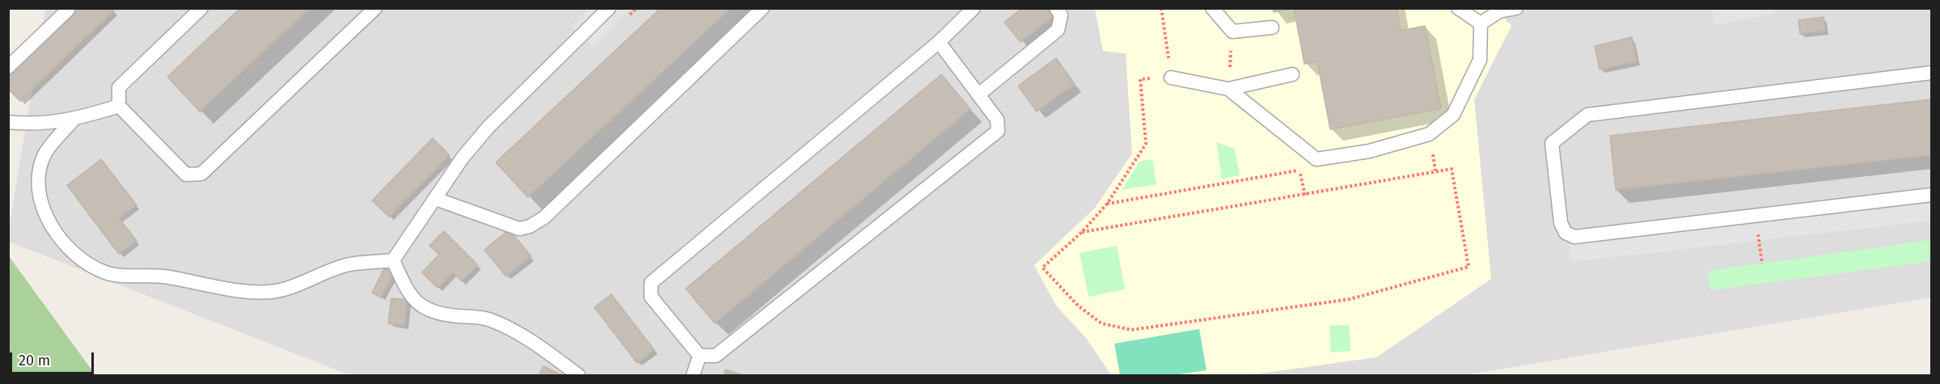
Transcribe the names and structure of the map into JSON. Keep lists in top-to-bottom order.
{
  "scale_bar": "20 m"
}
